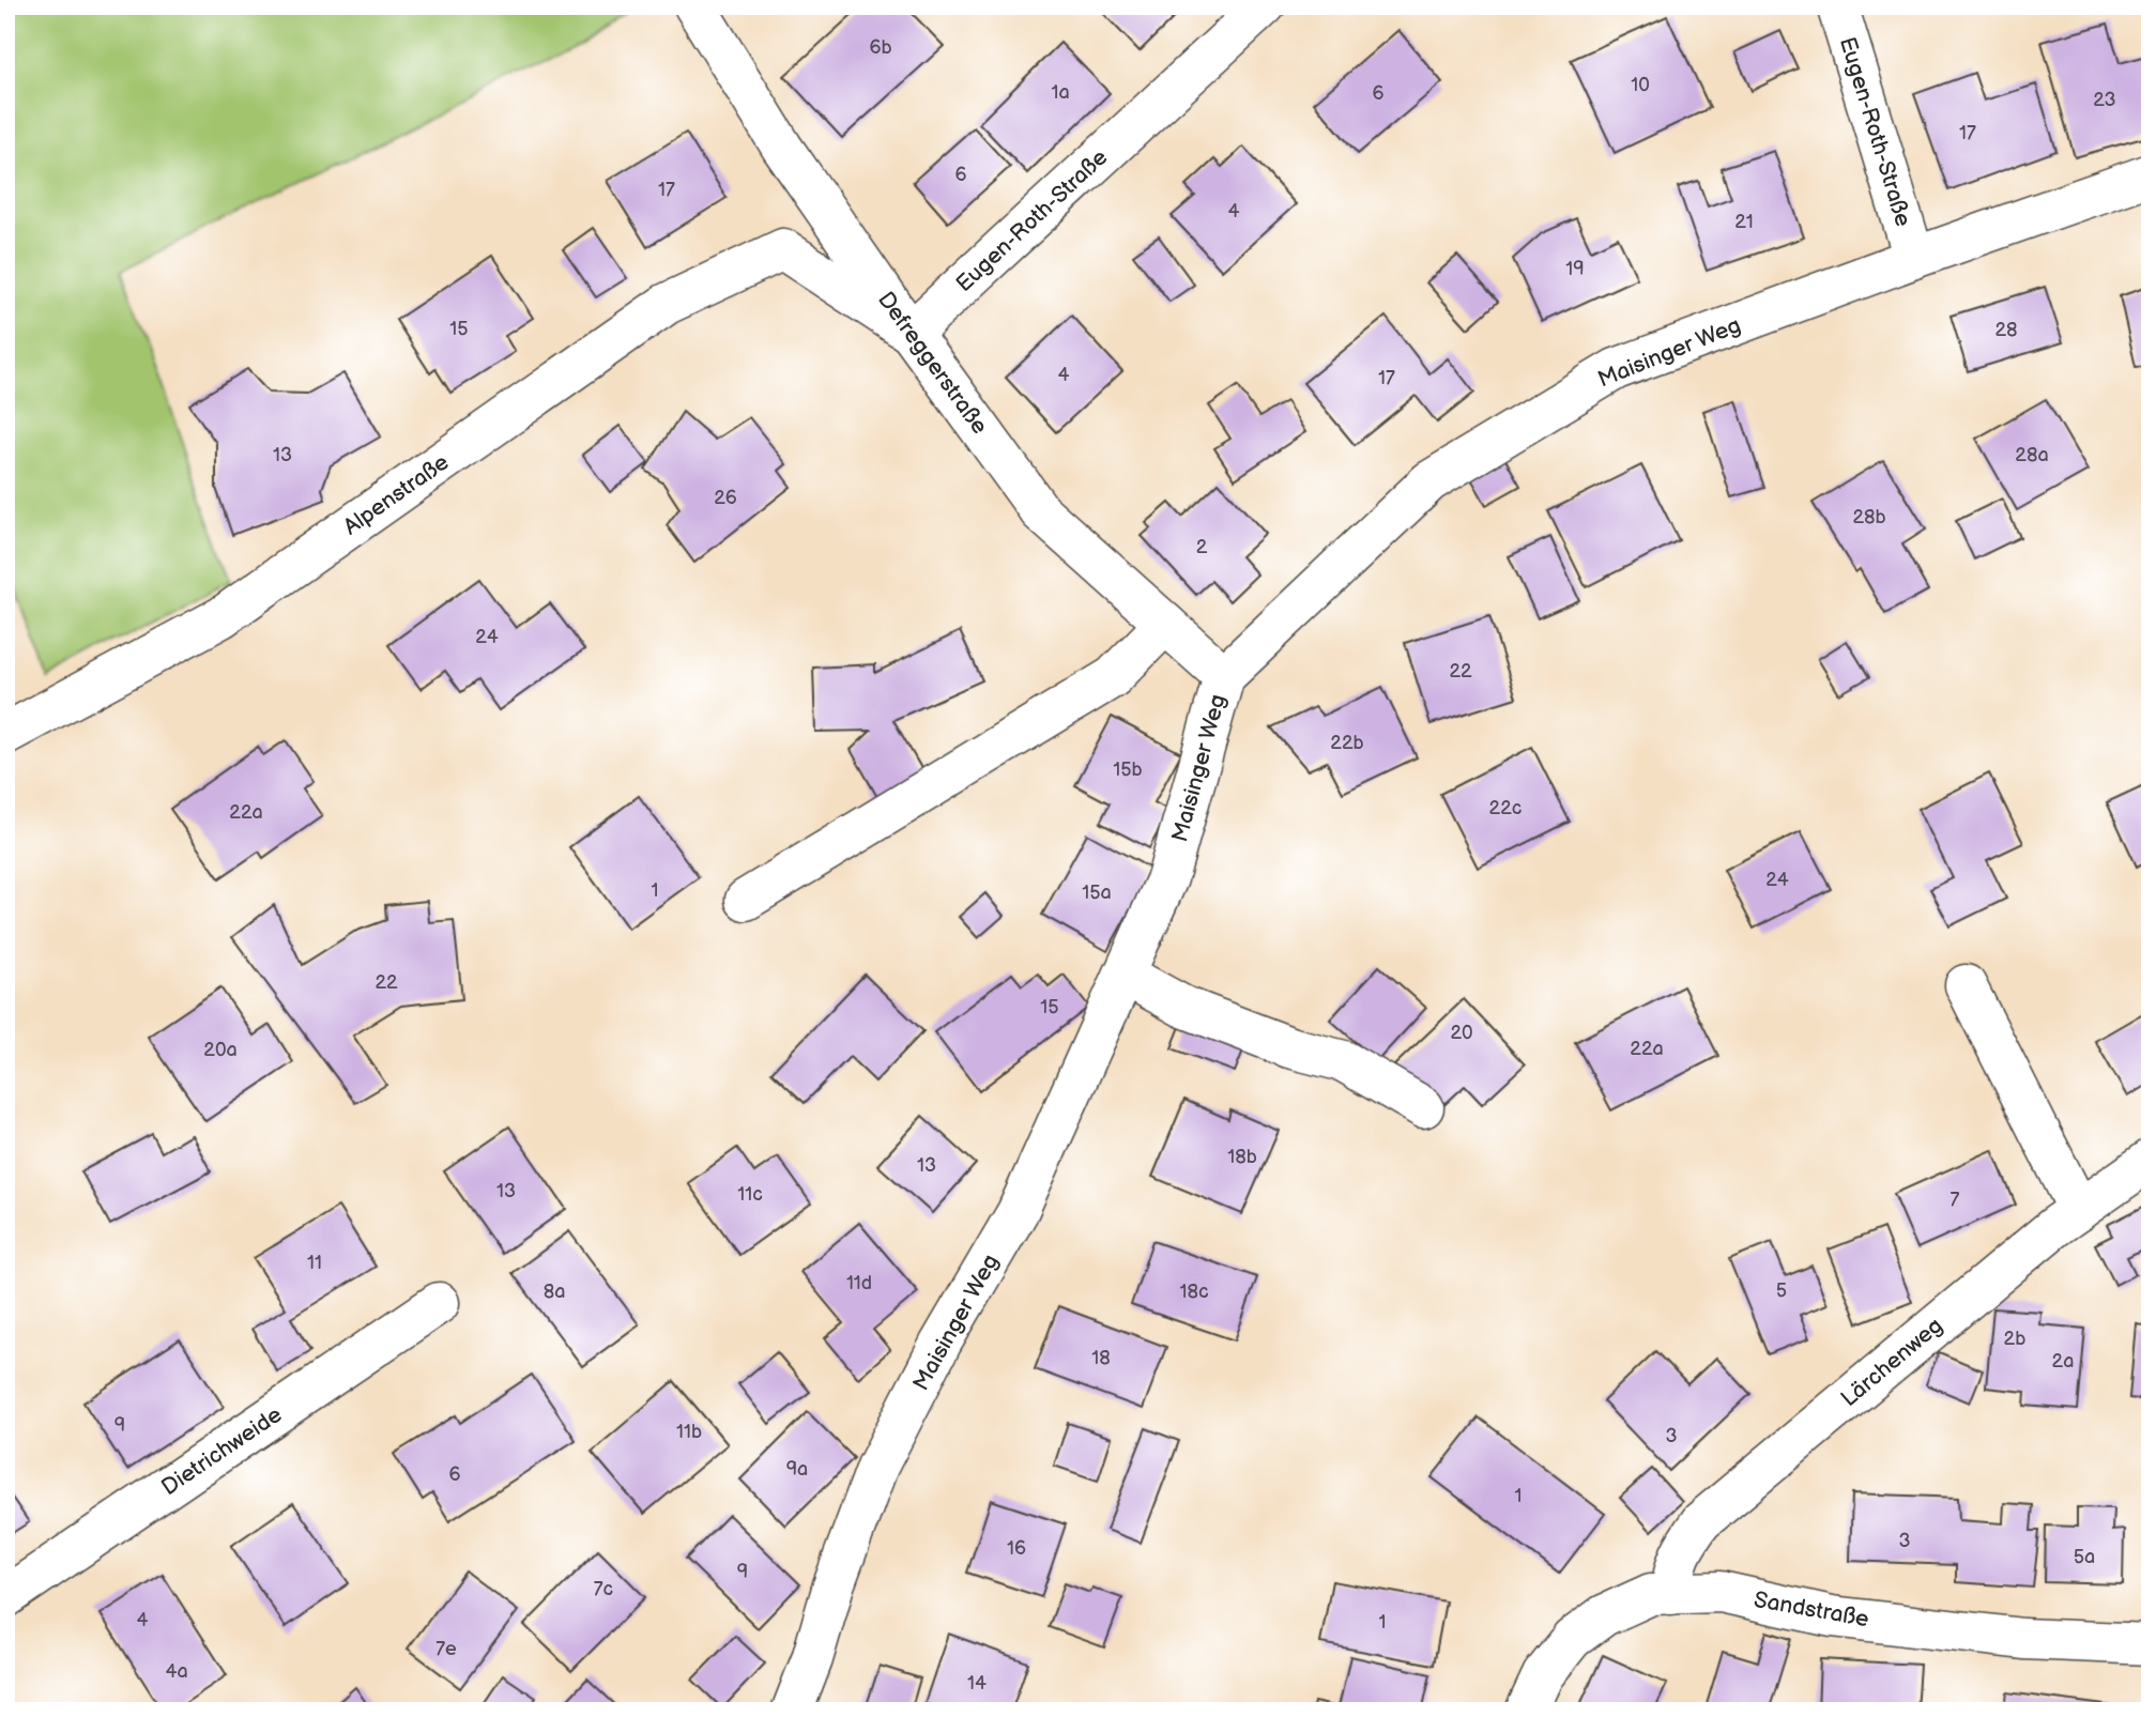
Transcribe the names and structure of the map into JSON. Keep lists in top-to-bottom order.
{
  "streets": {
    "street": [
      "Eugen-Roth-Straße",
      "Maisinger Weg",
      "Defreggerstraße",
      "Alpenstraße",
      "Lärchenweg",
      "Dietrichweide",
      "Sandstraße"
    ]
  },
  "crossings": [
    ["Eugen-Roth-Straße", "Maisinger Weg"],
    ["Eugen-Roth-Straße", "Defreggerstraße"],
    ["Eugen-Roth-Straße", "Alpenstraße"],
    ["Maisinger Weg", "Defreggerstraße"],
    ["Defreggerstraße", "Alpenstraße"],
    ["Lärchenweg", "Sandstraße"]
  ],
  "house_numbers": [
    "6b",
    "10",
    "1a",
    "6",
    "23",
    "17",
    "6",
    "17",
    "4",
    "21",
    "19",
    "15",
    "28",
    "4",
    "17",
    "13",
    "28a",
    "26",
    "28b",
    "2",
    "24",
    "22",
    "22b",
    "15b",
    "22c",
    "22a",
    "24",
    "1",
    "15a",
    "22",
    "15",
    "20",
    "22a",
    "20a",
    "18b",
    "13",
    "13",
    "11c",
    "7",
    "11",
    "11d",
    "5",
    "8a",
    "18c",
    "2b",
    "18",
    "2a",
    "9",
    "11b",
    "3",
    "9a",
    "6",
    "1",
    "3",
    "16",
    "5a",
    "9",
    "7c",
    "4",
    "1",
    "7e",
    "4a",
    "14"
  ]
}
